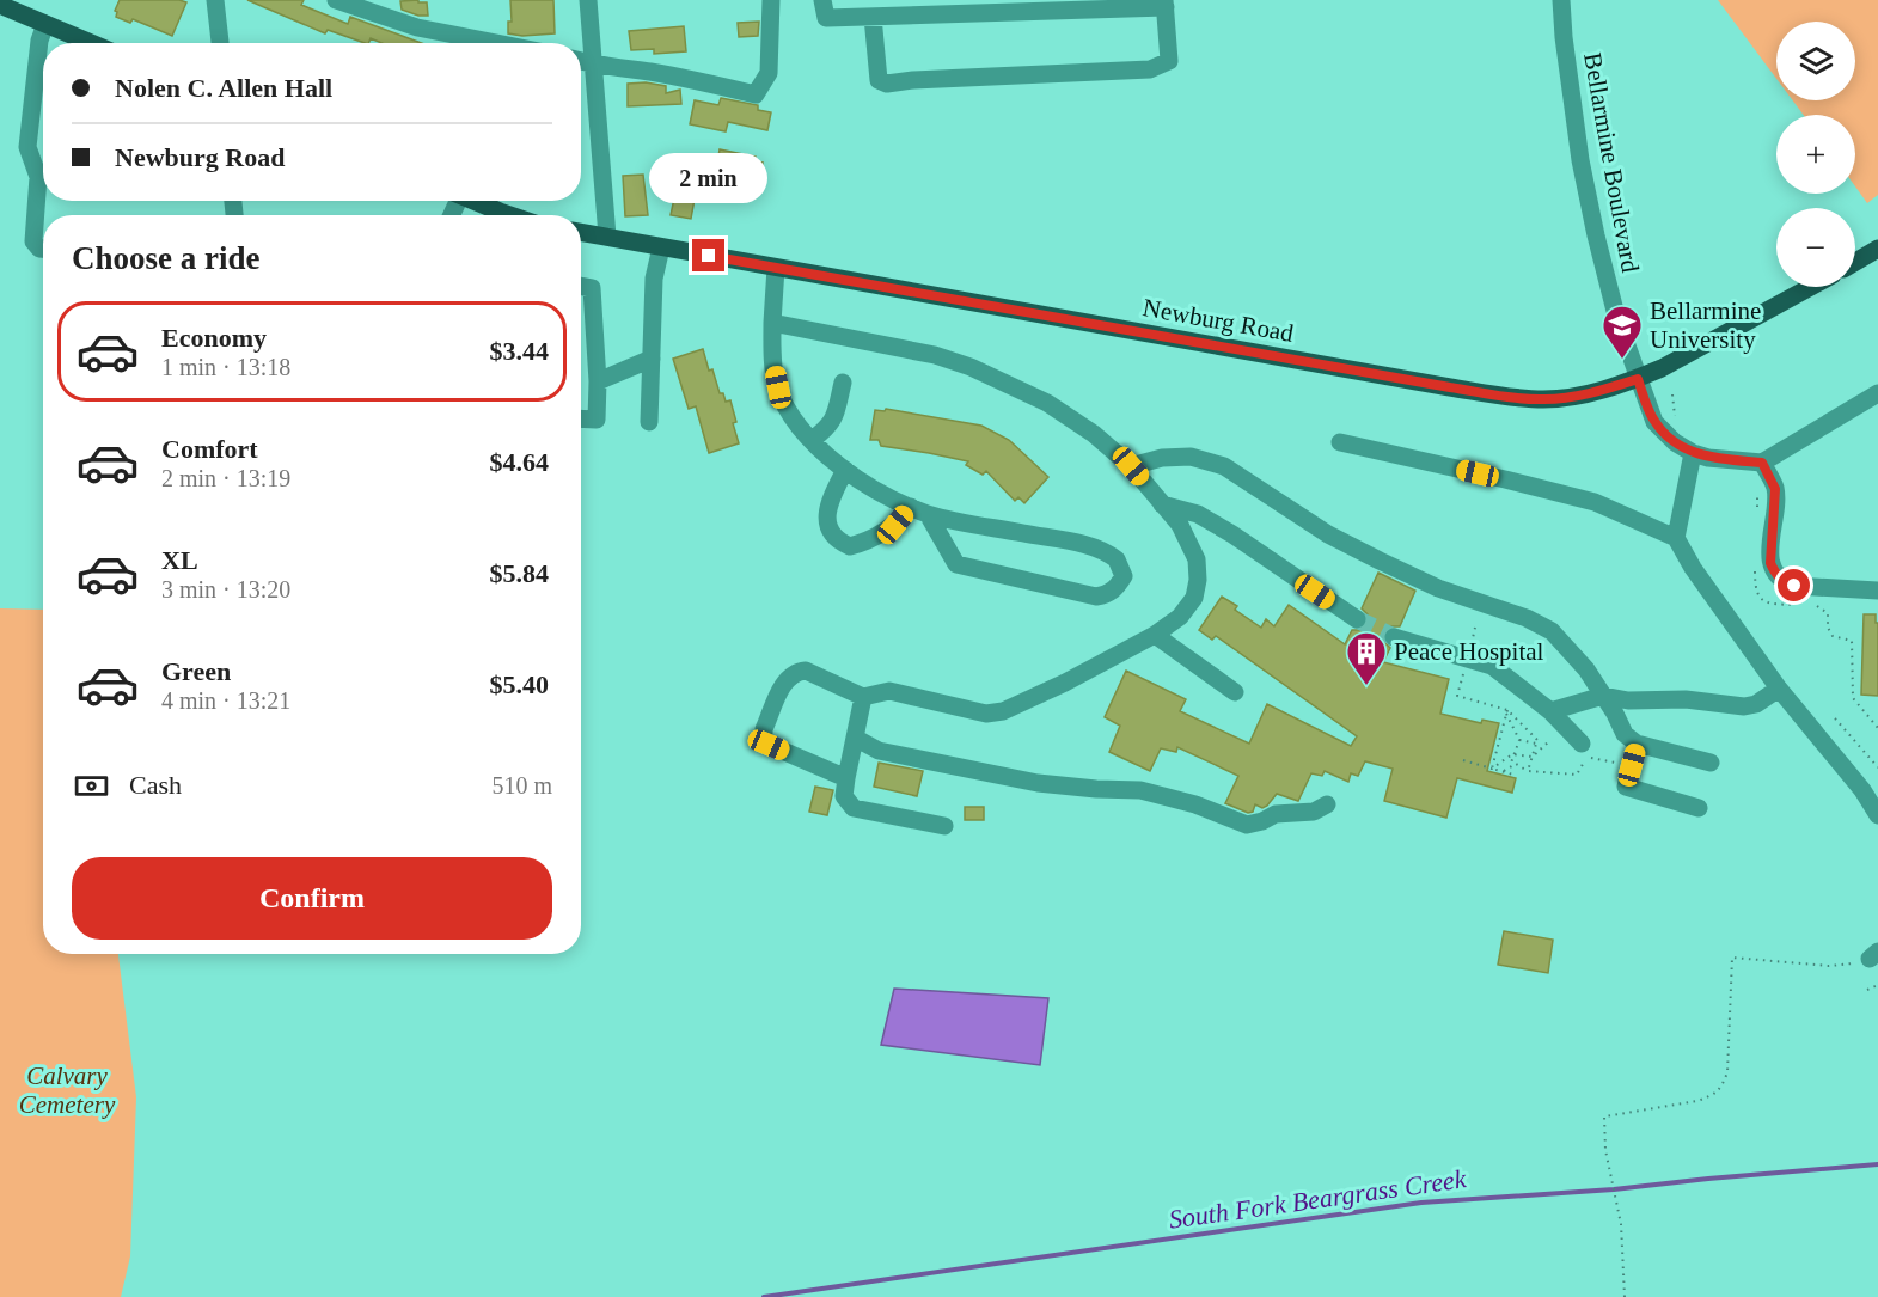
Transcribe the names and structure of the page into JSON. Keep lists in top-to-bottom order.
{
  "streets": {
    "main road": ["Newburg Road"],
    "street": ["Bellarmine Boulevard"]
  },
  "crossings": [
    ["Bellarmine Boulevard", "Newburg Road"]
  ],
  "water": ["South Fork Beargrass Creek"],
  "parks": ["Calvary Cemetery"],
  "places": {
    "school or university": ["Bellarmine University"],
    "building": ["Peace Hospital"]
  },
  "page": {
    "map_buttons": ["+", "−"],
    "banner": ["Nolen C. Allen Hall", "Newburg Road"],
    "bubble": "2 min",
    "heading": "Choose a ride",
    "list": [
      {
        "name": "Economy",
        "note": "1 min · 13:18",
        "value": "$3.44"
      },
      {
        "name": "Comfort",
        "note": "2 min · 13:19",
        "value": "$4.64"
      },
      {
        "name": "XL",
        "note": "3 min · 13:20",
        "value": "$5.84"
      },
      {
        "name": "Green",
        "note": "4 min · 13:21",
        "value": "$5.40"
      }
    ],
    "pay": ["Cash", "510 m"],
    "buttons": "Confirm"
  }
}
